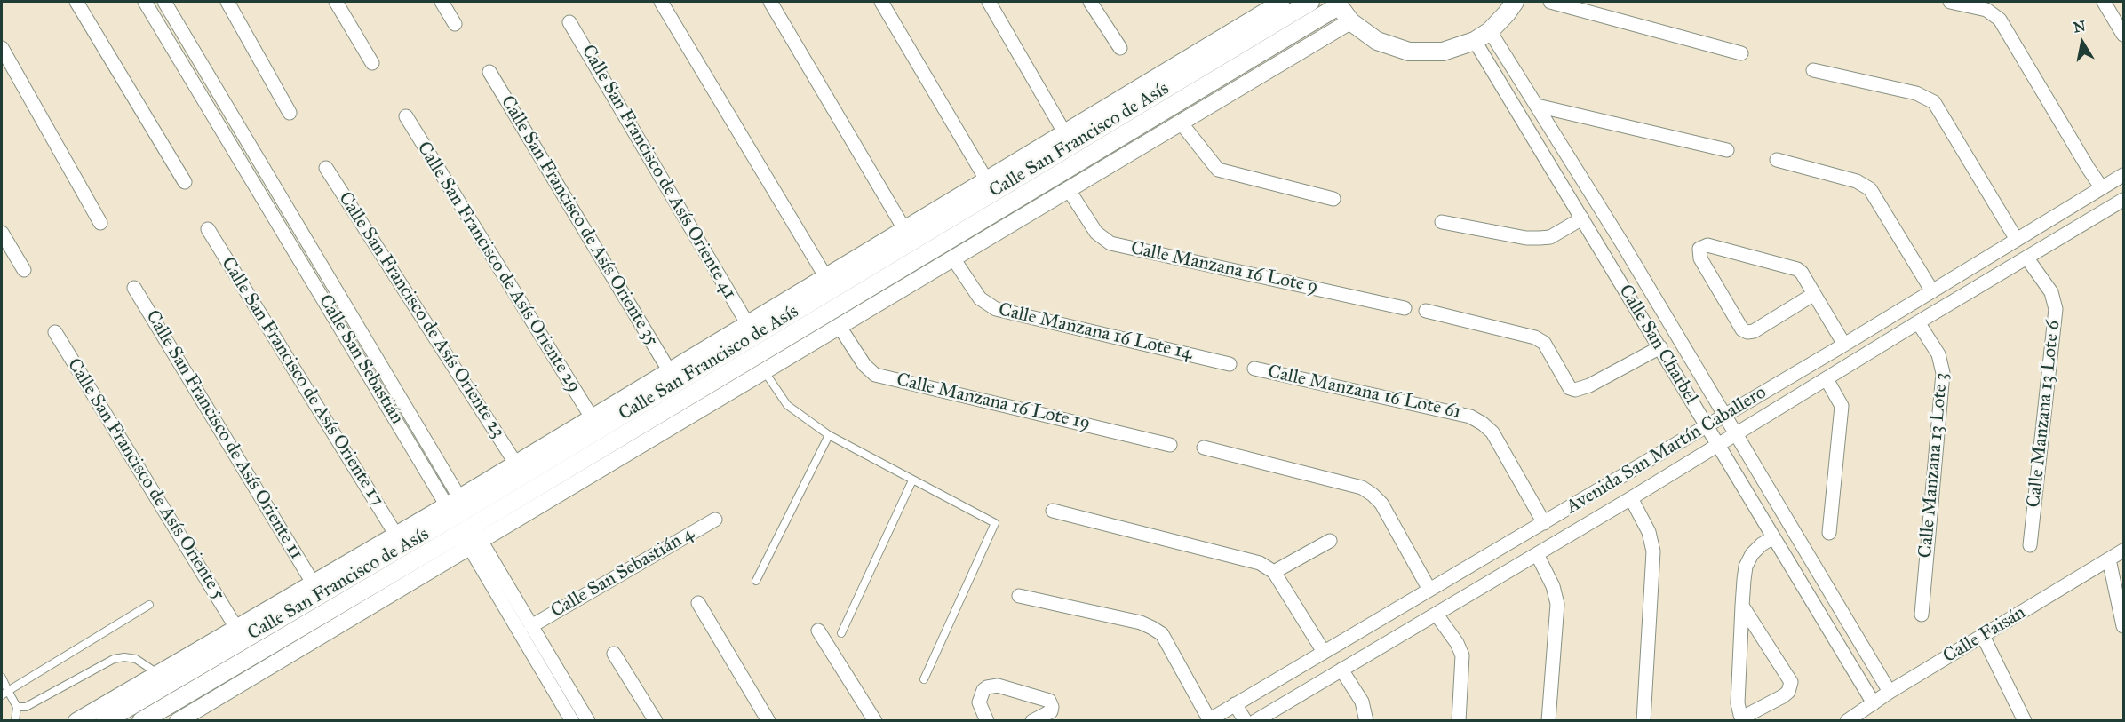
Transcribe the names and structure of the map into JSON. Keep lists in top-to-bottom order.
{
  "streets": {
    "main road": ["Calle San Francisco de Asís"],
    "street": [
      "Calle San Francisco de Asís Oriente 41",
      "Calle San Francisco de Asís Oriente 35",
      "Calle San Francisco de Asís Oriente 29",
      "Calle Manzana 16 Lote 9",
      "Calle San Francisco de Asís Oriente 23",
      "Calle Manzana 16 Lote 14",
      "Calle San Charbel",
      "Calle San Sebastián",
      "Calle San Francisco de Asís Oriente 17",
      "Calle Manzana 16 Lote 61",
      "Calle Manzana 16 Lote 19",
      "Calle Manzana 13 Lote 6",
      "Calle San Francisco de Asís Oriente 11",
      "Avenida San Martín Caballero",
      "Calle Manzana 13 Lote 3",
      "Calle San Francisco de Asís Oriente 5",
      "Calle San Sebastián 4",
      "Calle Faisán"
    ]
  },
  "crossings": [
    ["Calle San Francisco de Asís", "Calle San Francisco de Asís Oriente 41"],
    ["Calle San Francisco de Asís", "Calle San Francisco de Asís Oriente 35"],
    ["Calle San Francisco de Asís", "Calle San Francisco de Asís Oriente 29"],
    ["Calle San Francisco de Asís", "Calle Manzana 16 Lote 9"],
    ["Calle San Francisco de Asís", "Calle San Francisco de Asís Oriente 23"],
    ["Calle San Francisco de Asís", "Calle Manzana 16 Lote 14"],
    ["Calle San Francisco de Asís", "Calle San Sebastián"],
    ["Calle San Francisco de Asís", "Calle San Francisco de Asís Oriente 17"],
    ["Calle San Francisco de Asís", "Calle Manzana 16 Lote 19"],
    ["Calle San Francisco de Asís", "Calle San Francisco de Asís Oriente 11"],
    ["Calle San Francisco de Asís", "Calle San Francisco de Asís Oriente 5"],
    ["Calle San Charbel", "Avenida San Martín Caballero"],
    ["Calle San Charbel", "Calle Faisán"],
    ["Calle San Sebastián", "Calle San Sebastián 4"],
    ["Calle Manzana 16 Lote 61", "Avenida San Martín Caballero"],
    ["Calle Manzana 13 Lote 6", "Avenida San Martín Caballero"],
    ["Avenida San Martín Caballero", "Calle Manzana 13 Lote 3"]
  ],
  "north": "top"
}
